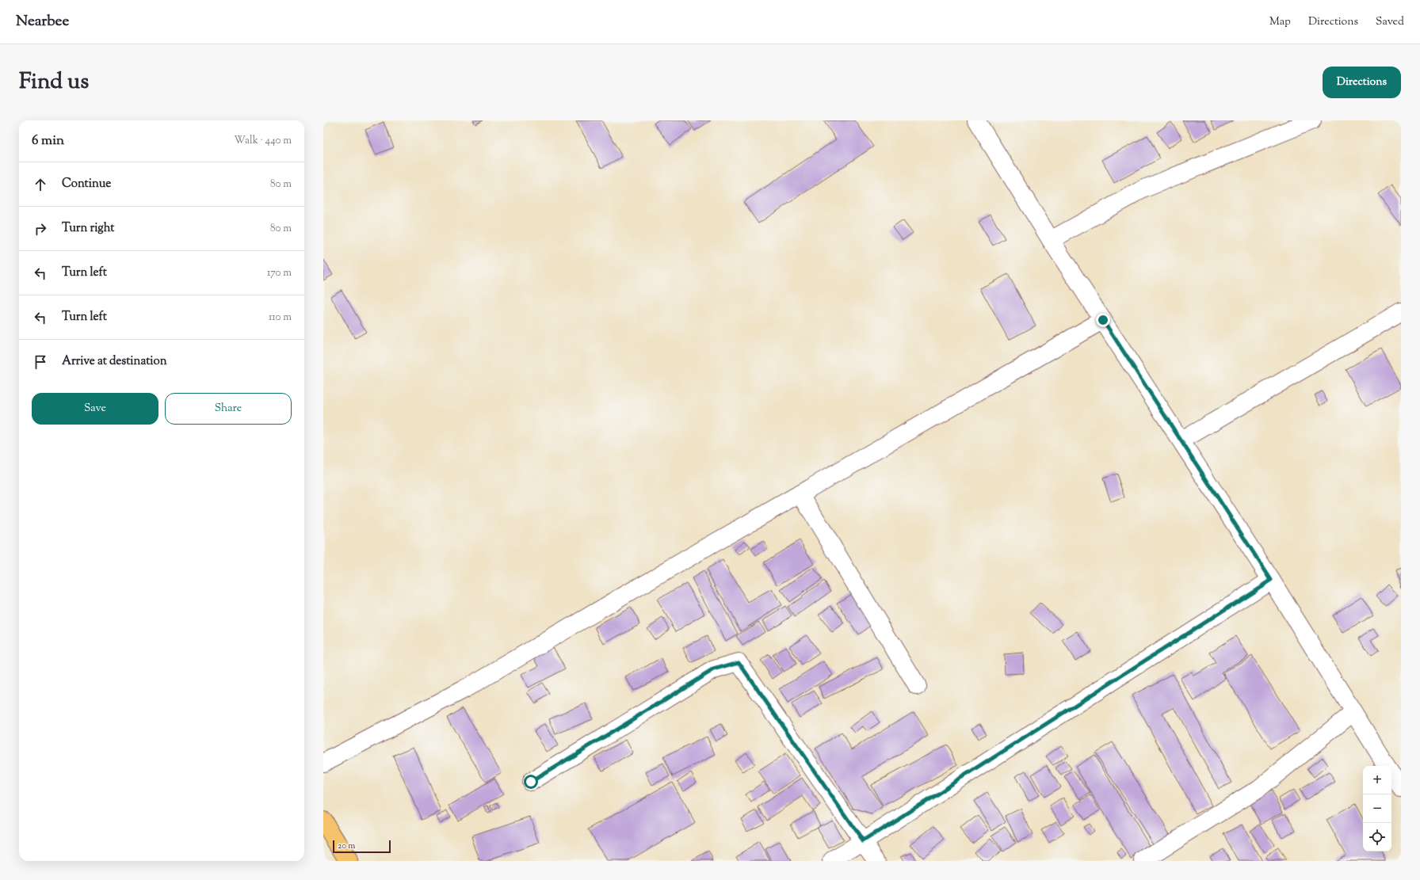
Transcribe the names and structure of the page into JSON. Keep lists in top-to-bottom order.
{
  "scale_bar": "20 m",
  "page": {
    "header": "Nearbee",
    "nav": ["Map", "Directions", "Saved"],
    "title": "Find us",
    "buttons": [
      "Directions",
      ["Save", "Share"]
    ],
    "heading": ["6 min", "Walk · 440 m"],
    "list": [
      ["Continue", "80 m"],
      ["Turn right", "80 m"],
      ["Turn left", "170 m"],
      ["Turn left", "110 m"],
      "Arrive at destination"
    ],
    "map_buttons": ["+", "−"],
    "scale": "20 m"
  }
}
